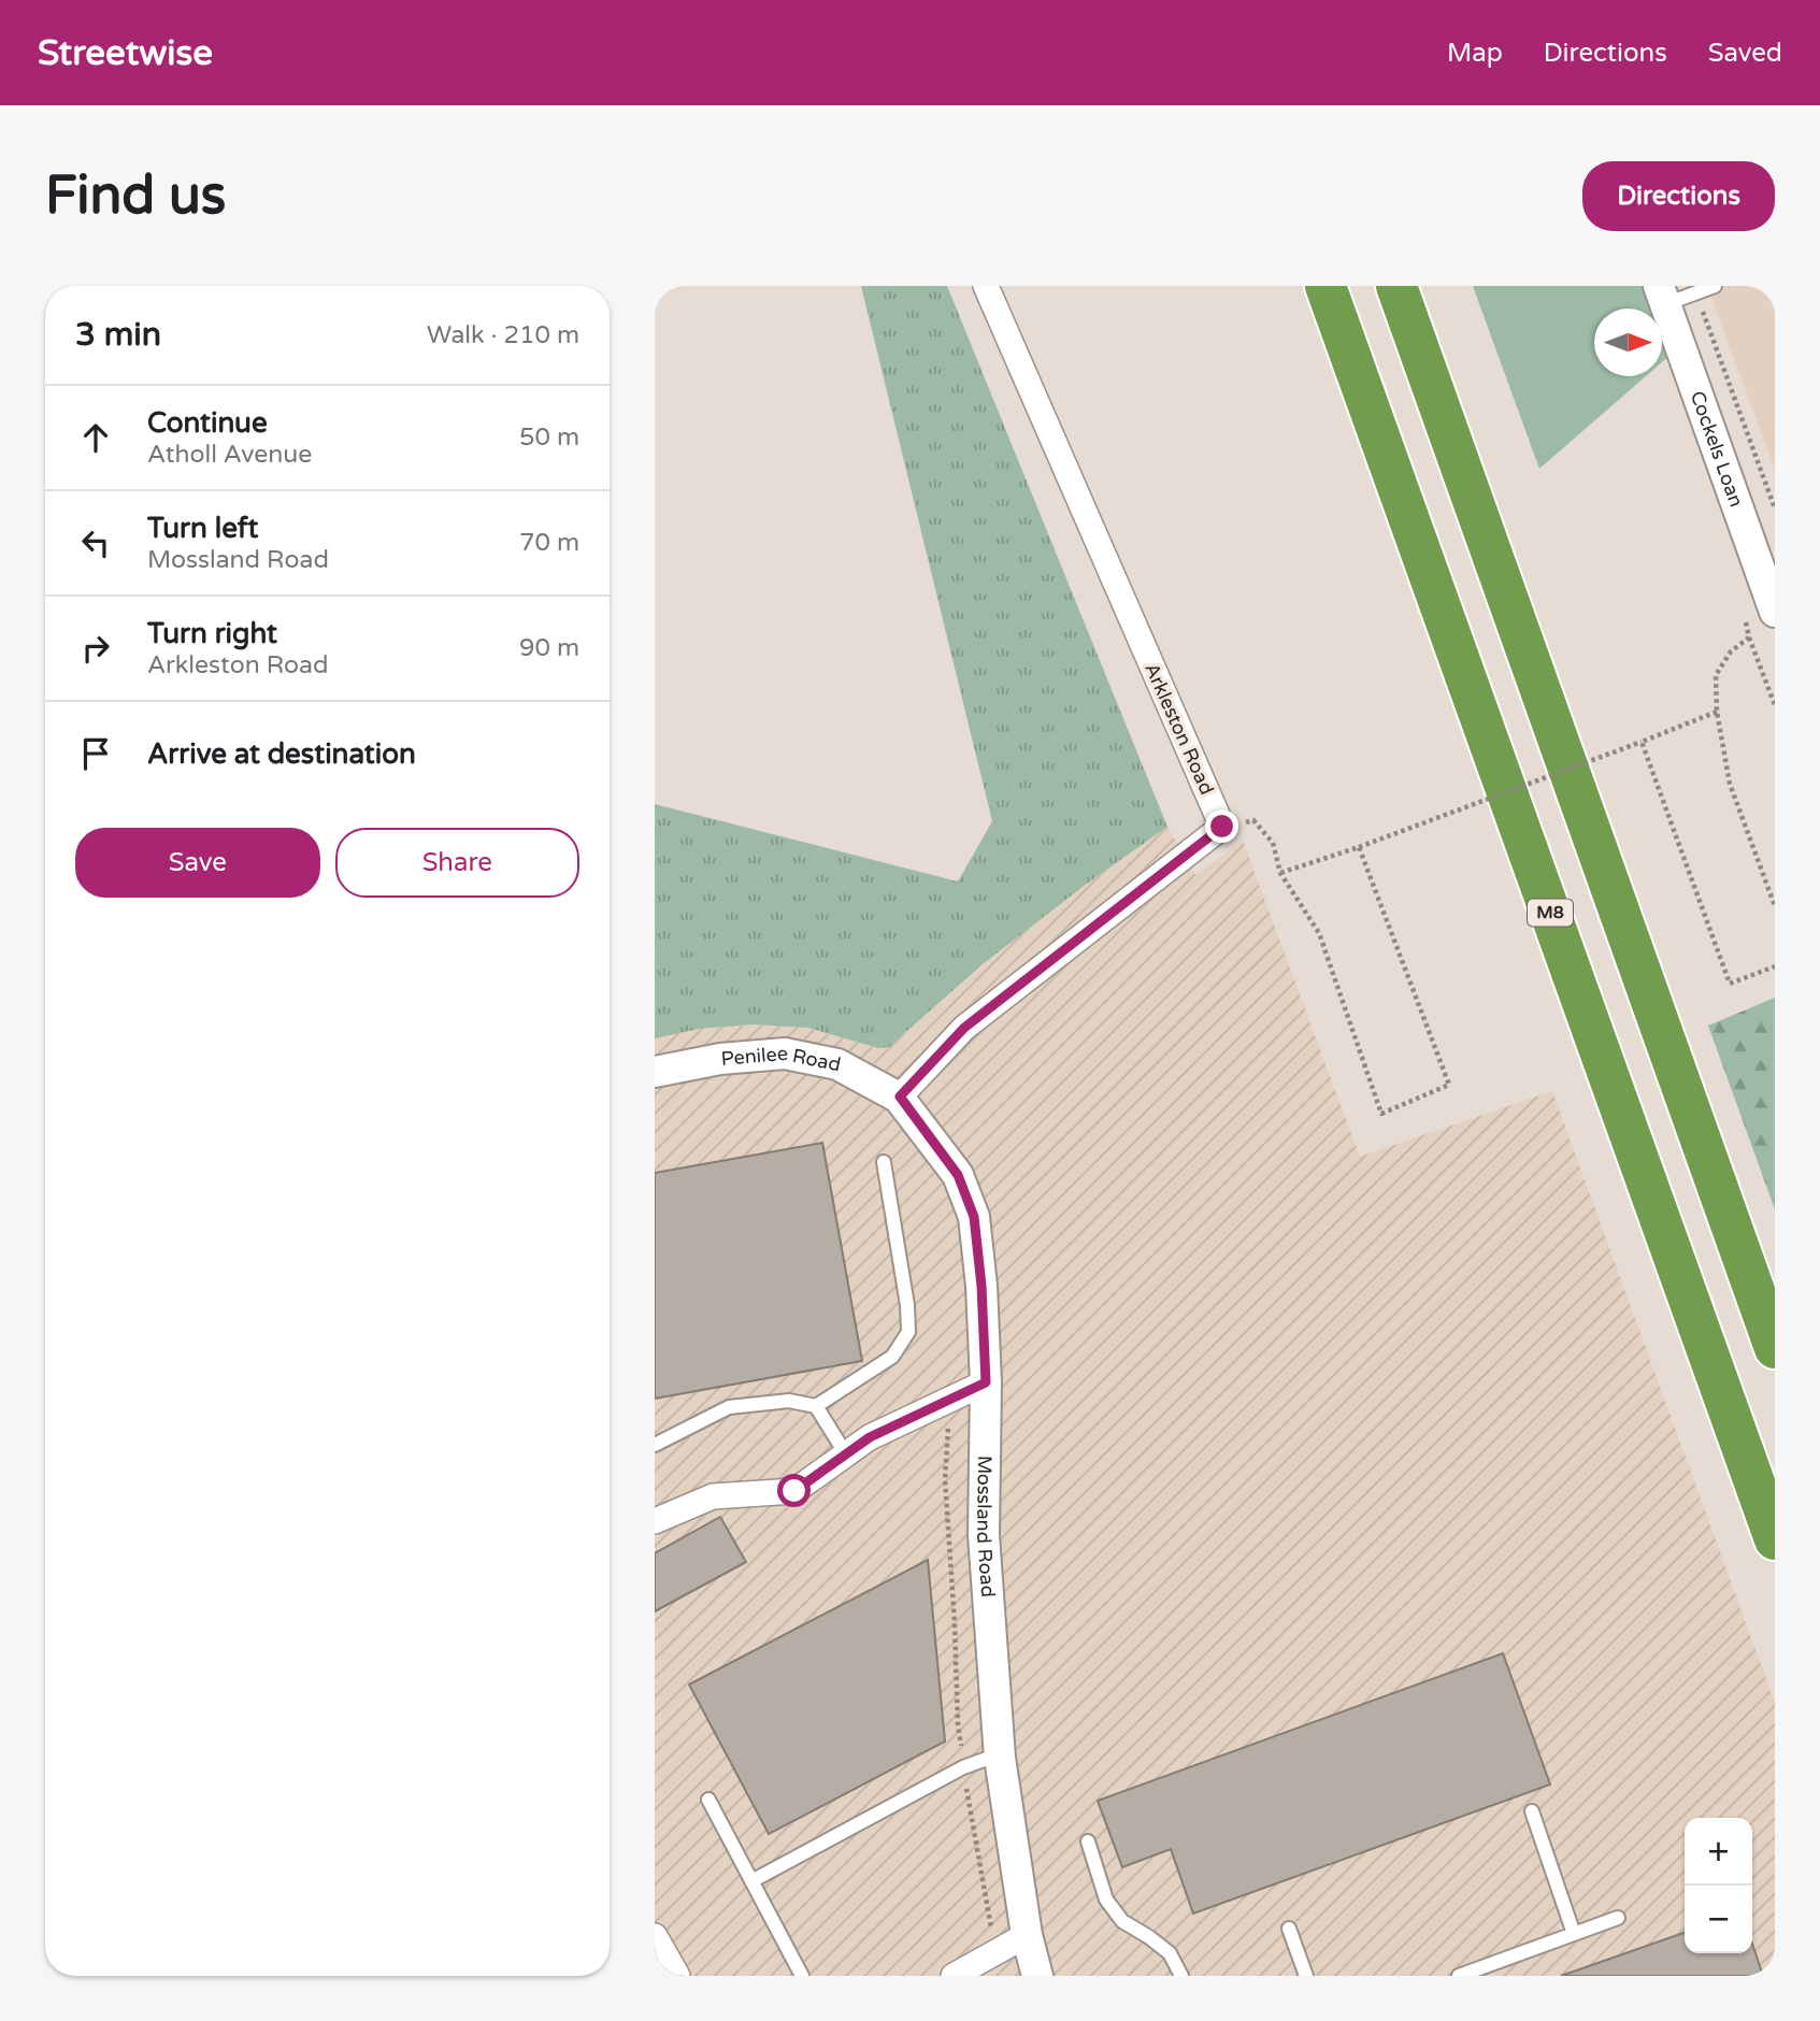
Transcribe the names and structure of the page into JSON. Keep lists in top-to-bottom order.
{
  "streets": {
    "highway": ["M8"],
    "street": [
      "Cockels Loan",
      "Arkleston Road",
      "Penilee Road",
      "Mossland Road"
    ]
  },
  "crossings": [
    ["Penilee Road", "Mossland Road"]
  ],
  "north": "right",
  "page": {
    "header": "Streetwise",
    "nav": ["Map", "Directions", "Saved"],
    "buttons": [
      "Directions",
      ["Save", "Share"]
    ],
    "title": "Find us",
    "heading": ["3 min", "Walk · 210 m"],
    "list": [
      ["Continue", "Atholl Avenue", "50 m"],
      ["Turn left", "Mossland Road", "70 m"],
      ["Turn right", "Arkleston Road", "90 m"],
      "Arrive at destination"
    ],
    "map_buttons": ["+", "−"]
  }
}
